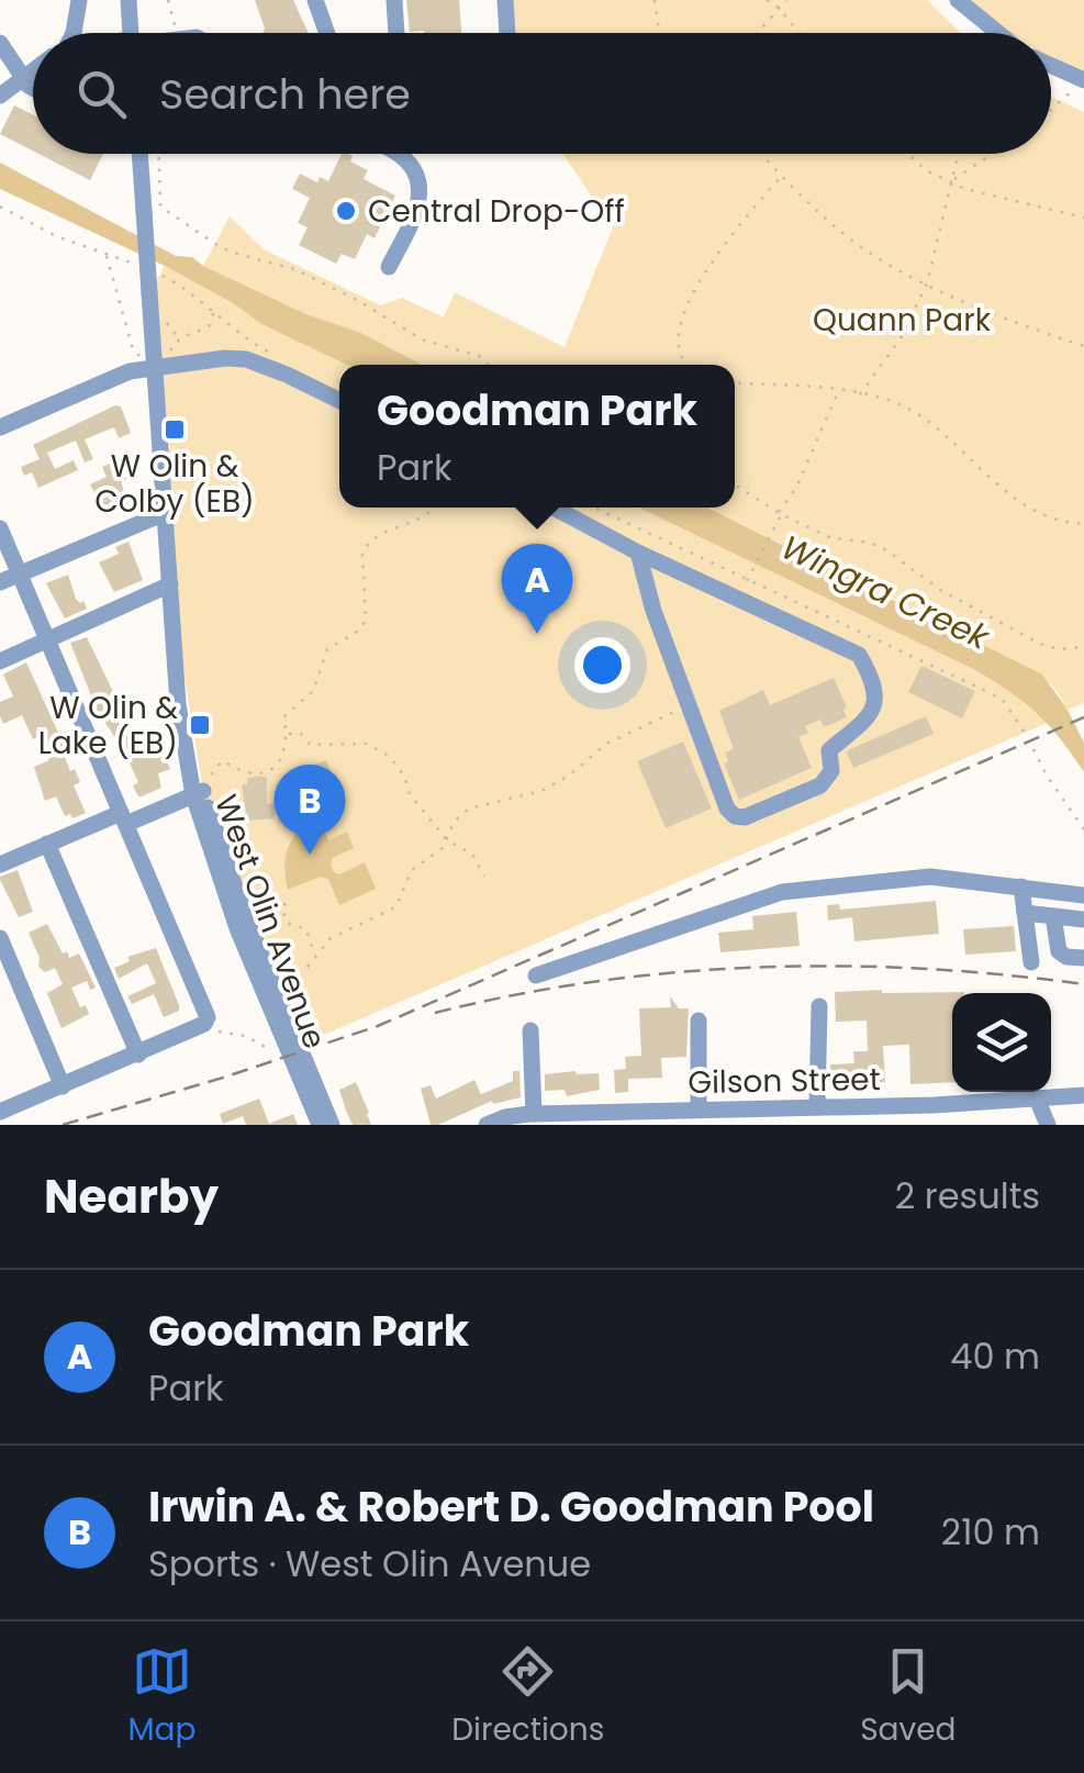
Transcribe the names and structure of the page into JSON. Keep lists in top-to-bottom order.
{
  "streets": {
    "street": ["West Olin Avenue", "Gilson Street"]
  },
  "water": ["Wingra Creek"],
  "parks": ["Quann Park"],
  "places": {
    "other": ["Central Drop-Off"],
    "transit": ["W Olin & Colby (EB)", "W Olin & Lake (EB)"]
  },
  "page": {
    "search": "Search here",
    "popup": ["Goodman Park", "Park"],
    "pins": ["A", "B"],
    "heading": ["Nearby", "2 results"],
    "list": [
      {
        "mark": "A",
        "name": "Goodman Park",
        "note": "Park",
        "value": "40 m"
      },
      {
        "mark": "B",
        "name": "Irwin A. & Robert D. Goodman Pool",
        "note": "Sports · West Olin Avenue",
        "value": "210 m"
      }
    ],
    "nav": ["Map", "Directions", "Saved"]
  }
}
